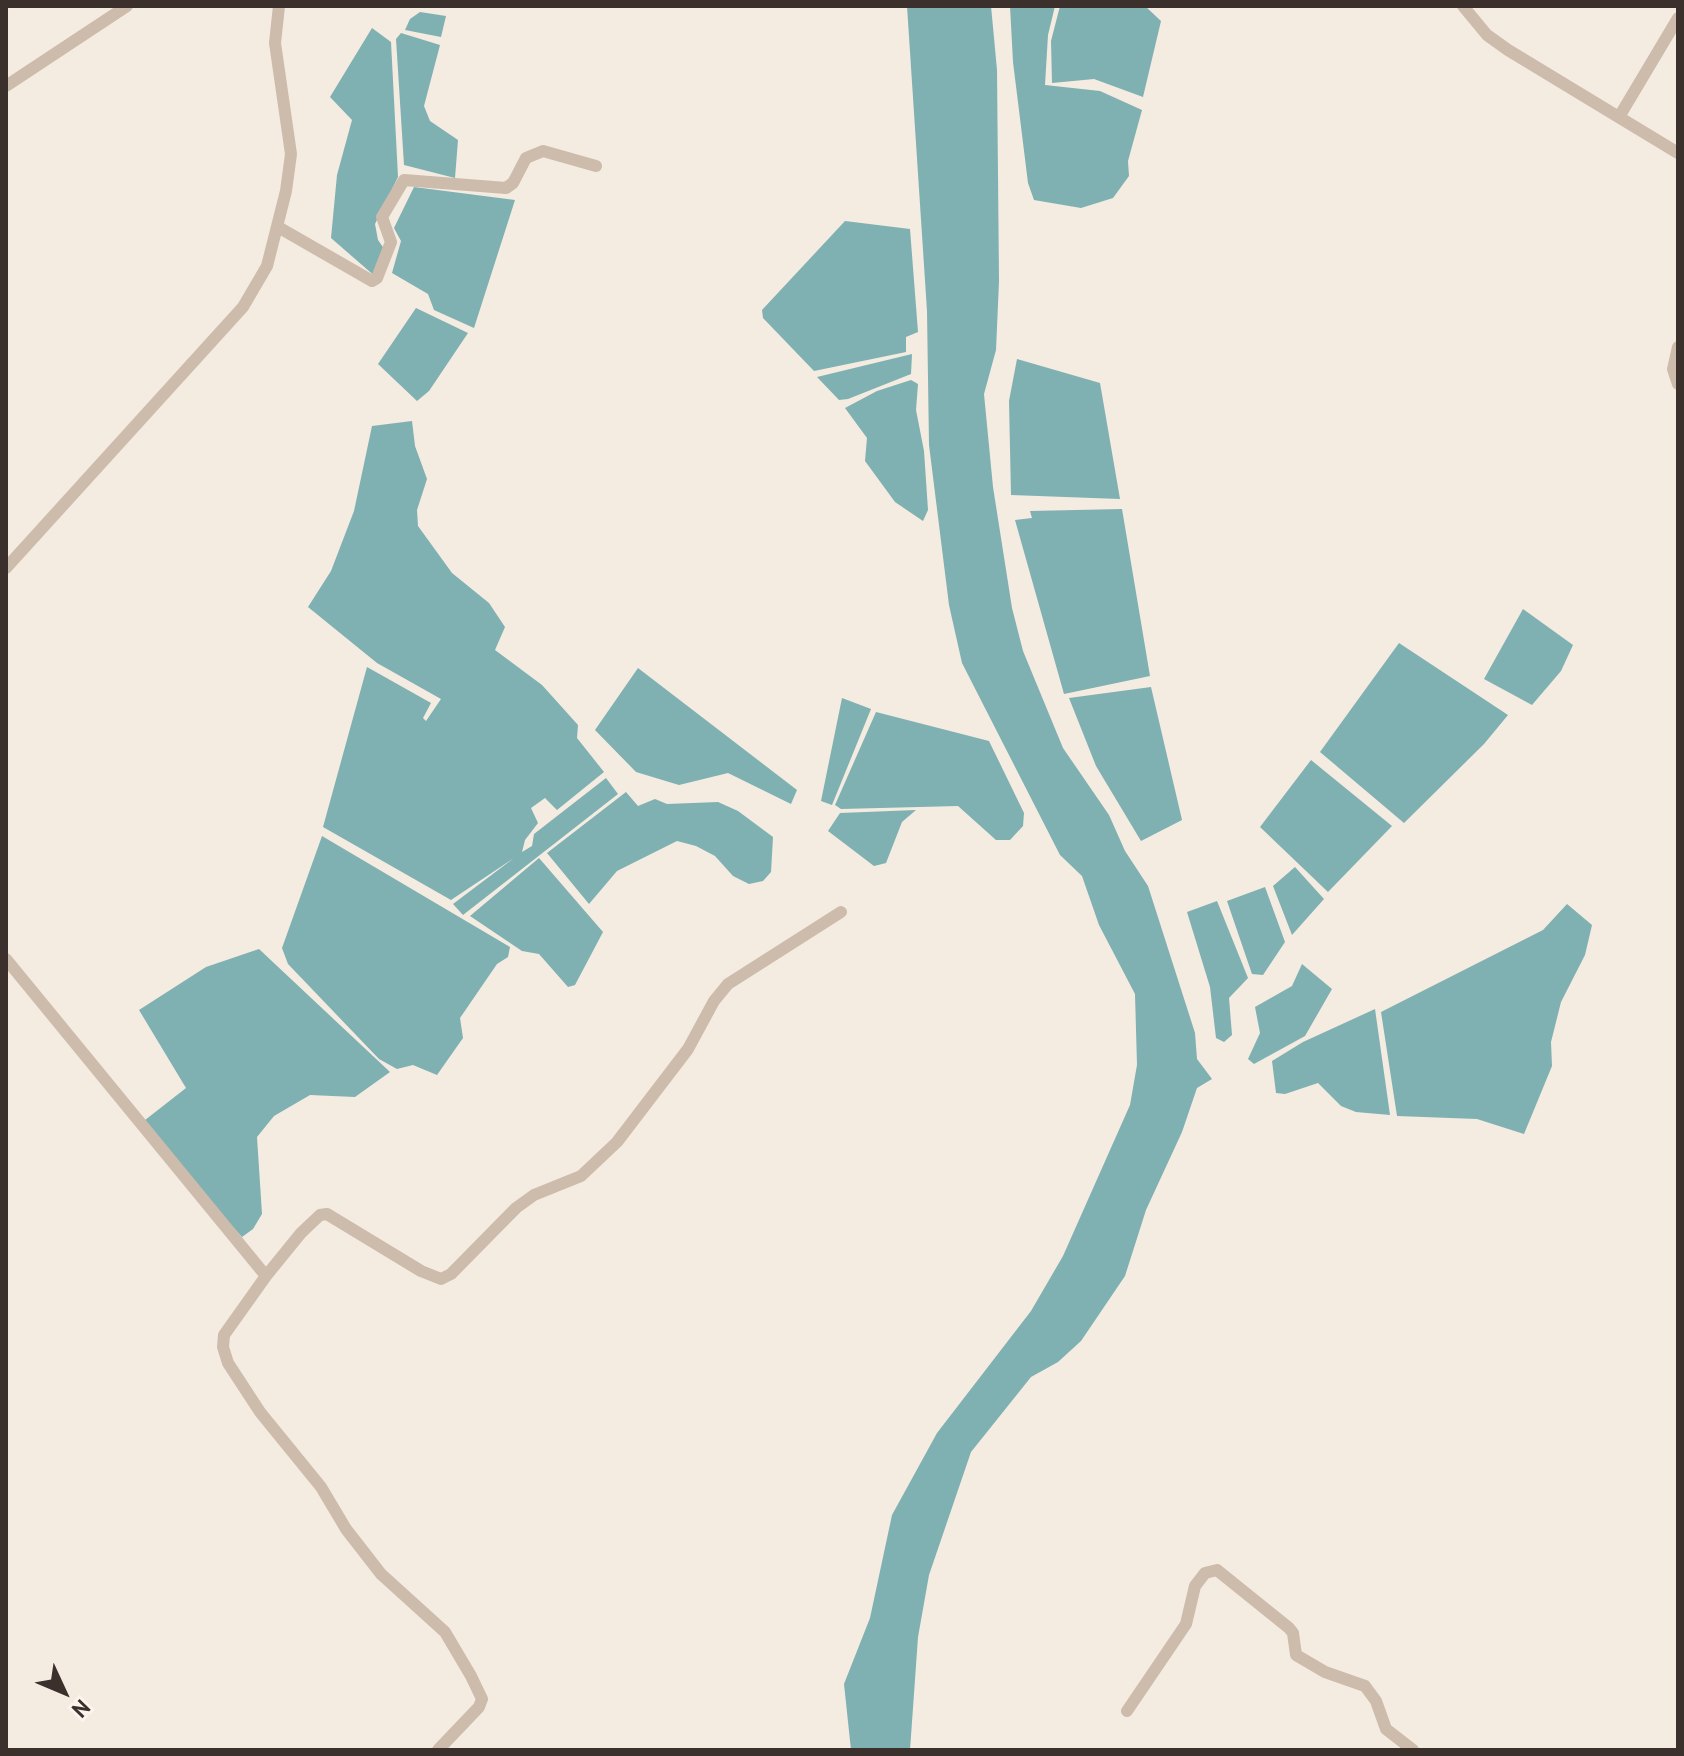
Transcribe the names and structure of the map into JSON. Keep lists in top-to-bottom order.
{
  "north": "bottom right"
}
